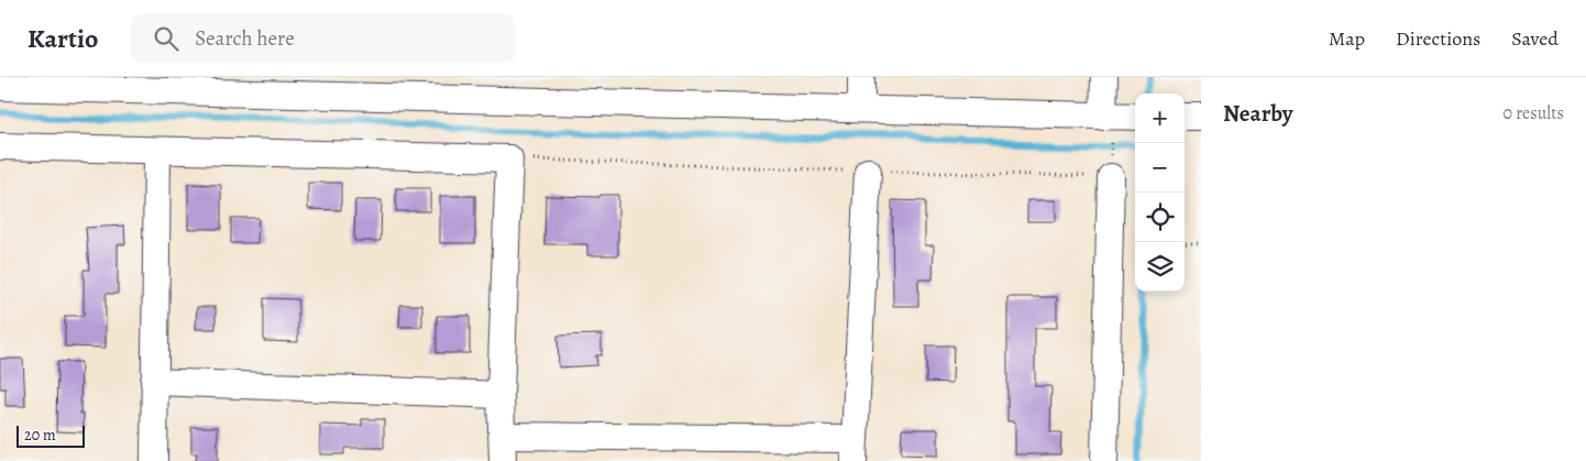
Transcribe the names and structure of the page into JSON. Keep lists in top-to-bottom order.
{
  "scale_bar": "20 m",
  "page": {
    "header": "Kartio",
    "search": "Search here",
    "nav": ["Map", "Directions", "Saved"],
    "heading": ["Nearby", "0 results"],
    "map_buttons": ["+", "−"],
    "scale": "20 m"
  }
}
